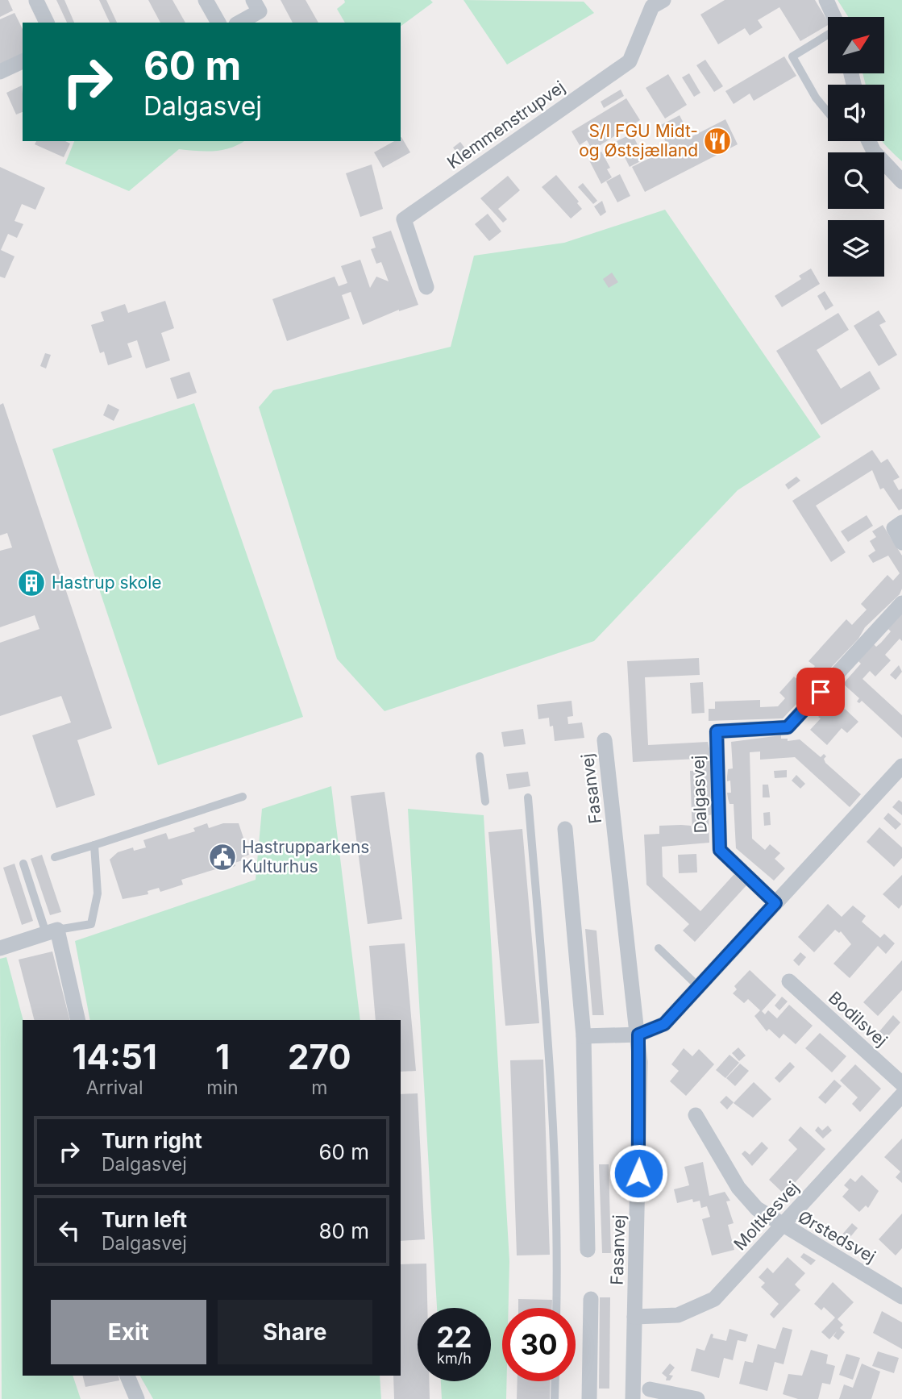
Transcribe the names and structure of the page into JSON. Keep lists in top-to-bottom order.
{
  "streets": {
    "street": [
      "Klemmenstrupvej",
      "Fasanvej",
      "Dalgasvej",
      "Bodilsvej",
      "Moltkesvej",
      "Ørstedsvej"
    ]
  },
  "crossings": [
    ["Fasanvej", "Moltkesvej"],
    ["Moltkesvej", "Ørstedsvej"]
  ],
  "places": {
    "restaurant": ["S/I FGU Midt- og Østsjælland"],
    "building": ["Hastrup skole"],
    "public building": ["Hastrupparkens Kulturhus"]
  },
  "north": "top right",
  "page": {
    "turn": ["60 m", "Dalgasvej"],
    "eta": [
      "14:51",
      "Arrival",
      "1",
      "min",
      "270",
      "m"
    ],
    "list": [
      {
        "name": "Turn right",
        "note": "Dalgasvej",
        "value": "60 m"
      },
      {
        "name": "Turn left",
        "note": "Dalgasvej",
        "value": "80 m"
      }
    ],
    "buttons": ["Exit", "Share"],
    "speed": "22 km/h",
    "limit": "30"
  }
}
